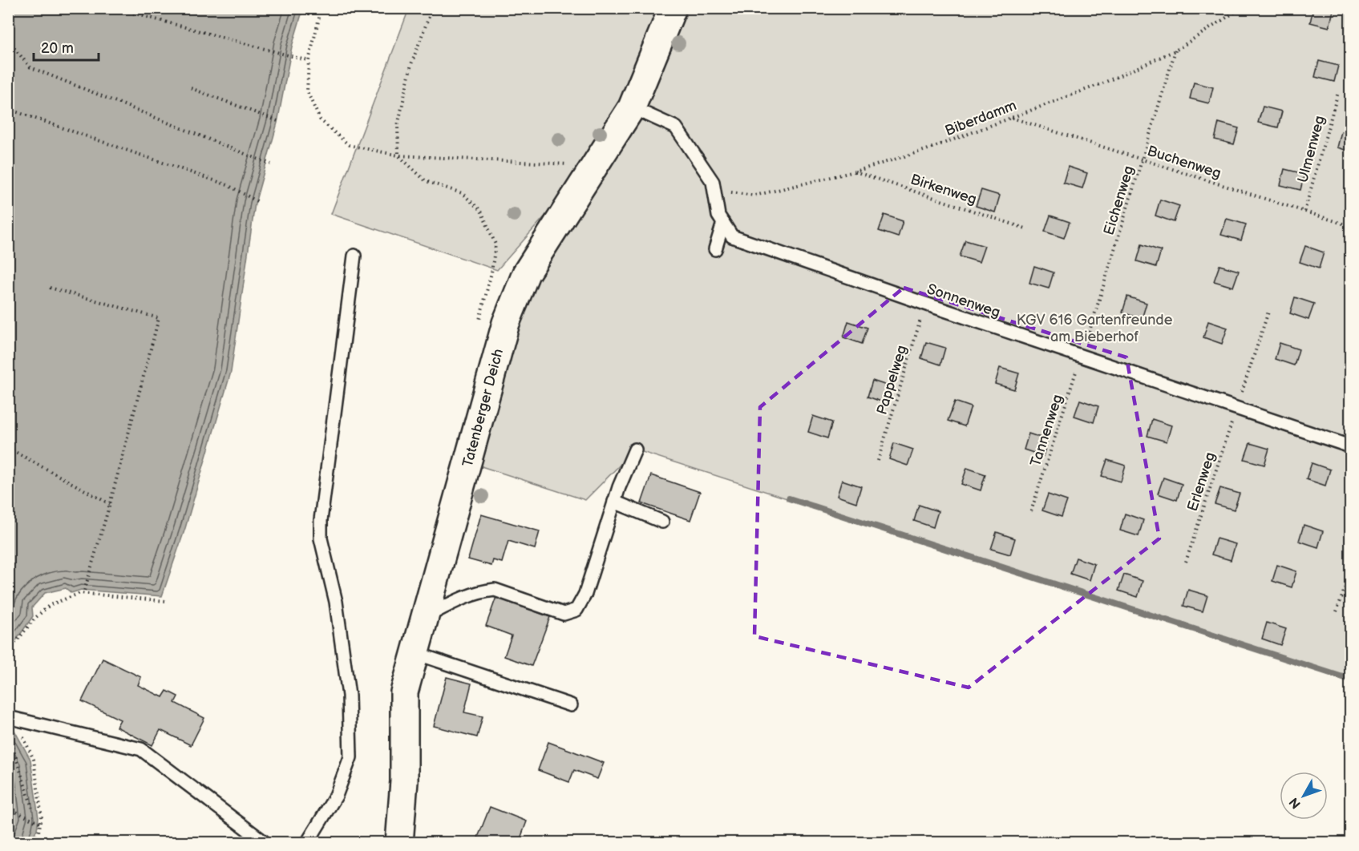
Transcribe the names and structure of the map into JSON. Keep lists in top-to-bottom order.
{
  "streets": {
    "street": ["Tatenberger Deich"],
    "lane": ["Sonnenweg"],
    "path": [
      "Biberdamm",
      "Ulmenweg",
      "Buchenweg",
      "Birkenweg",
      "Eichenweg",
      "Pappelweg",
      "Tannenweg",
      "Erlenweg"
    ]
  },
  "crossings": [
    ["Biberdamm", "Buchenweg"],
    ["Biberdamm", "Birkenweg"],
    ["Biberdamm", "Eichenweg"],
    ["Biberdamm", "Sonnenweg"],
    ["Ulmenweg", "Buchenweg"],
    ["Buchenweg", "Eichenweg"],
    ["Eichenweg", "Sonnenweg"],
    ["Eichenweg", "Tannenweg"],
    ["Sonnenweg", "Pappelweg"],
    ["Sonnenweg", "Tatenberger Deich"],
    ["Sonnenweg", "Tannenweg"],
    ["Sonnenweg", "Erlenweg"]
  ],
  "parks": ["KGV 616 Gartenfreunde am Bieberhof"],
  "scale_bar": "20 m",
  "north": "bottom left"
}
